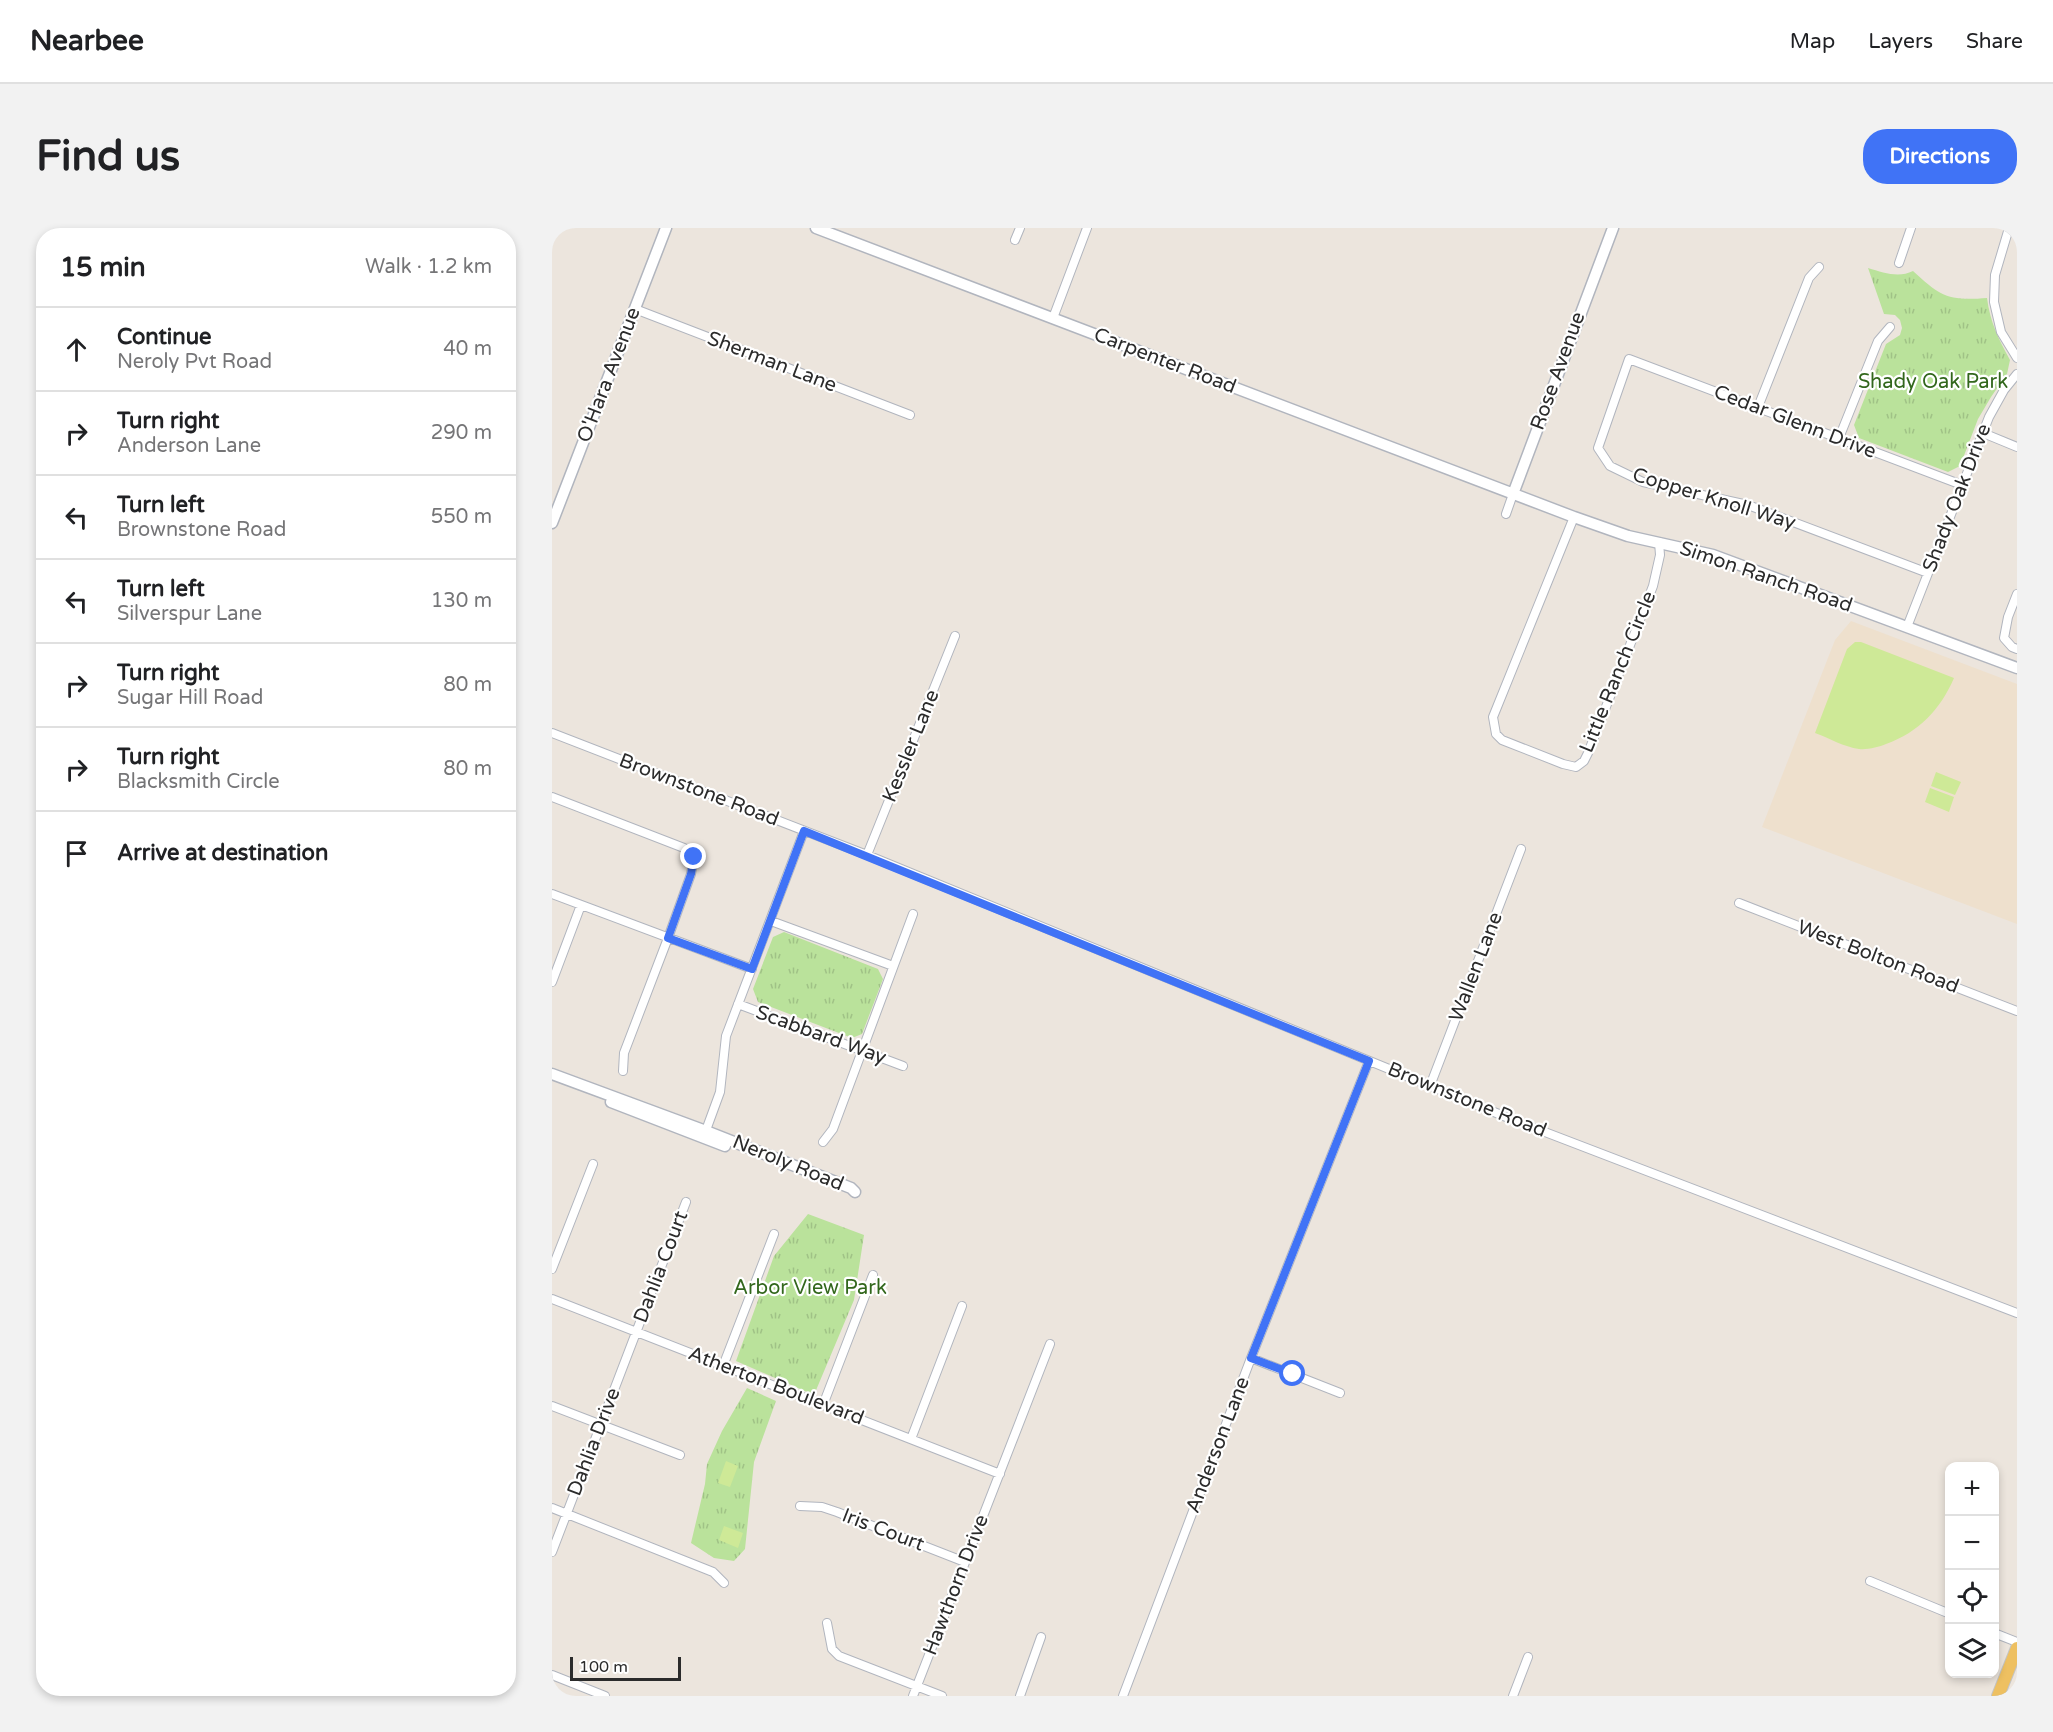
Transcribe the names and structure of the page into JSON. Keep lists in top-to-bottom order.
{
  "streets": {
    "street": [
      "Carpenter Road",
      "Sherman Lane",
      "Rose Avenue",
      "O'Hara Avenue",
      "Cedar Glenn Drive",
      "Shady Oak Drive",
      "Copper Knoll Way",
      "Simon Ranch Road",
      "Little Ranch Circle",
      "Kessler Lane",
      "Brownstone Road",
      "West Bolton Road",
      "Wallen Lane",
      "Scabbard Way",
      "Neroly Road",
      "Dahlia Court",
      "Atherton Boulevard",
      "Dahlia Drive",
      "Anderson Lane",
      "Iris Court",
      "Hawthorn Drive"
    ]
  },
  "crossings": [
    ["Carpenter Road", "Rose Avenue"],
    ["Carpenter Road", "Simon Ranch Road"],
    ["Sherman Lane", "O'Hara Avenue"],
    ["Rose Avenue", "Simon Ranch Road"],
    ["Cedar Glenn Drive", "Shady Oak Drive"],
    ["Cedar Glenn Drive", "Copper Knoll Way"],
    ["Shady Oak Drive", "Copper Knoll Way"],
    ["Shady Oak Drive", "Simon Ranch Road"],
    ["Simon Ranch Road", "Little Ranch Circle"],
    ["Kessler Lane", "Brownstone Road"],
    ["Brownstone Road", "Wallen Lane"],
    ["Brownstone Road", "Anderson Lane"],
    ["Dahlia Court", "Atherton Boulevard"],
    ["Dahlia Court", "Dahlia Drive"],
    ["Atherton Boulevard", "Dahlia Drive"],
    ["Atherton Boulevard", "Hawthorn Drive"],
    ["Iris Court", "Hawthorn Drive"]
  ],
  "parks": ["Shady Oak Park", "Arbor View Park"],
  "scale_bar": "100 m",
  "page": {
    "header": "Nearbee",
    "nav": ["Map", "Layers", "Share"],
    "buttons": "Directions",
    "title": "Find us",
    "heading": ["15 min", "Walk · 1.2 km"],
    "list": [
      ["Continue", "Neroly Pvt Road", "40 m"],
      ["Turn right", "Anderson Lane", "290 m"],
      ["Turn left", "Brownstone Road", "550 m"],
      ["Turn left", "Silverspur Lane", "130 m"],
      ["Turn right", "Sugar Hill Road", "80 m"],
      ["Turn right", "Blacksmith Circle", "80 m"],
      "Arrive at destination"
    ],
    "map_buttons": ["+", "−"],
    "scale": "100 m"
  }
}
